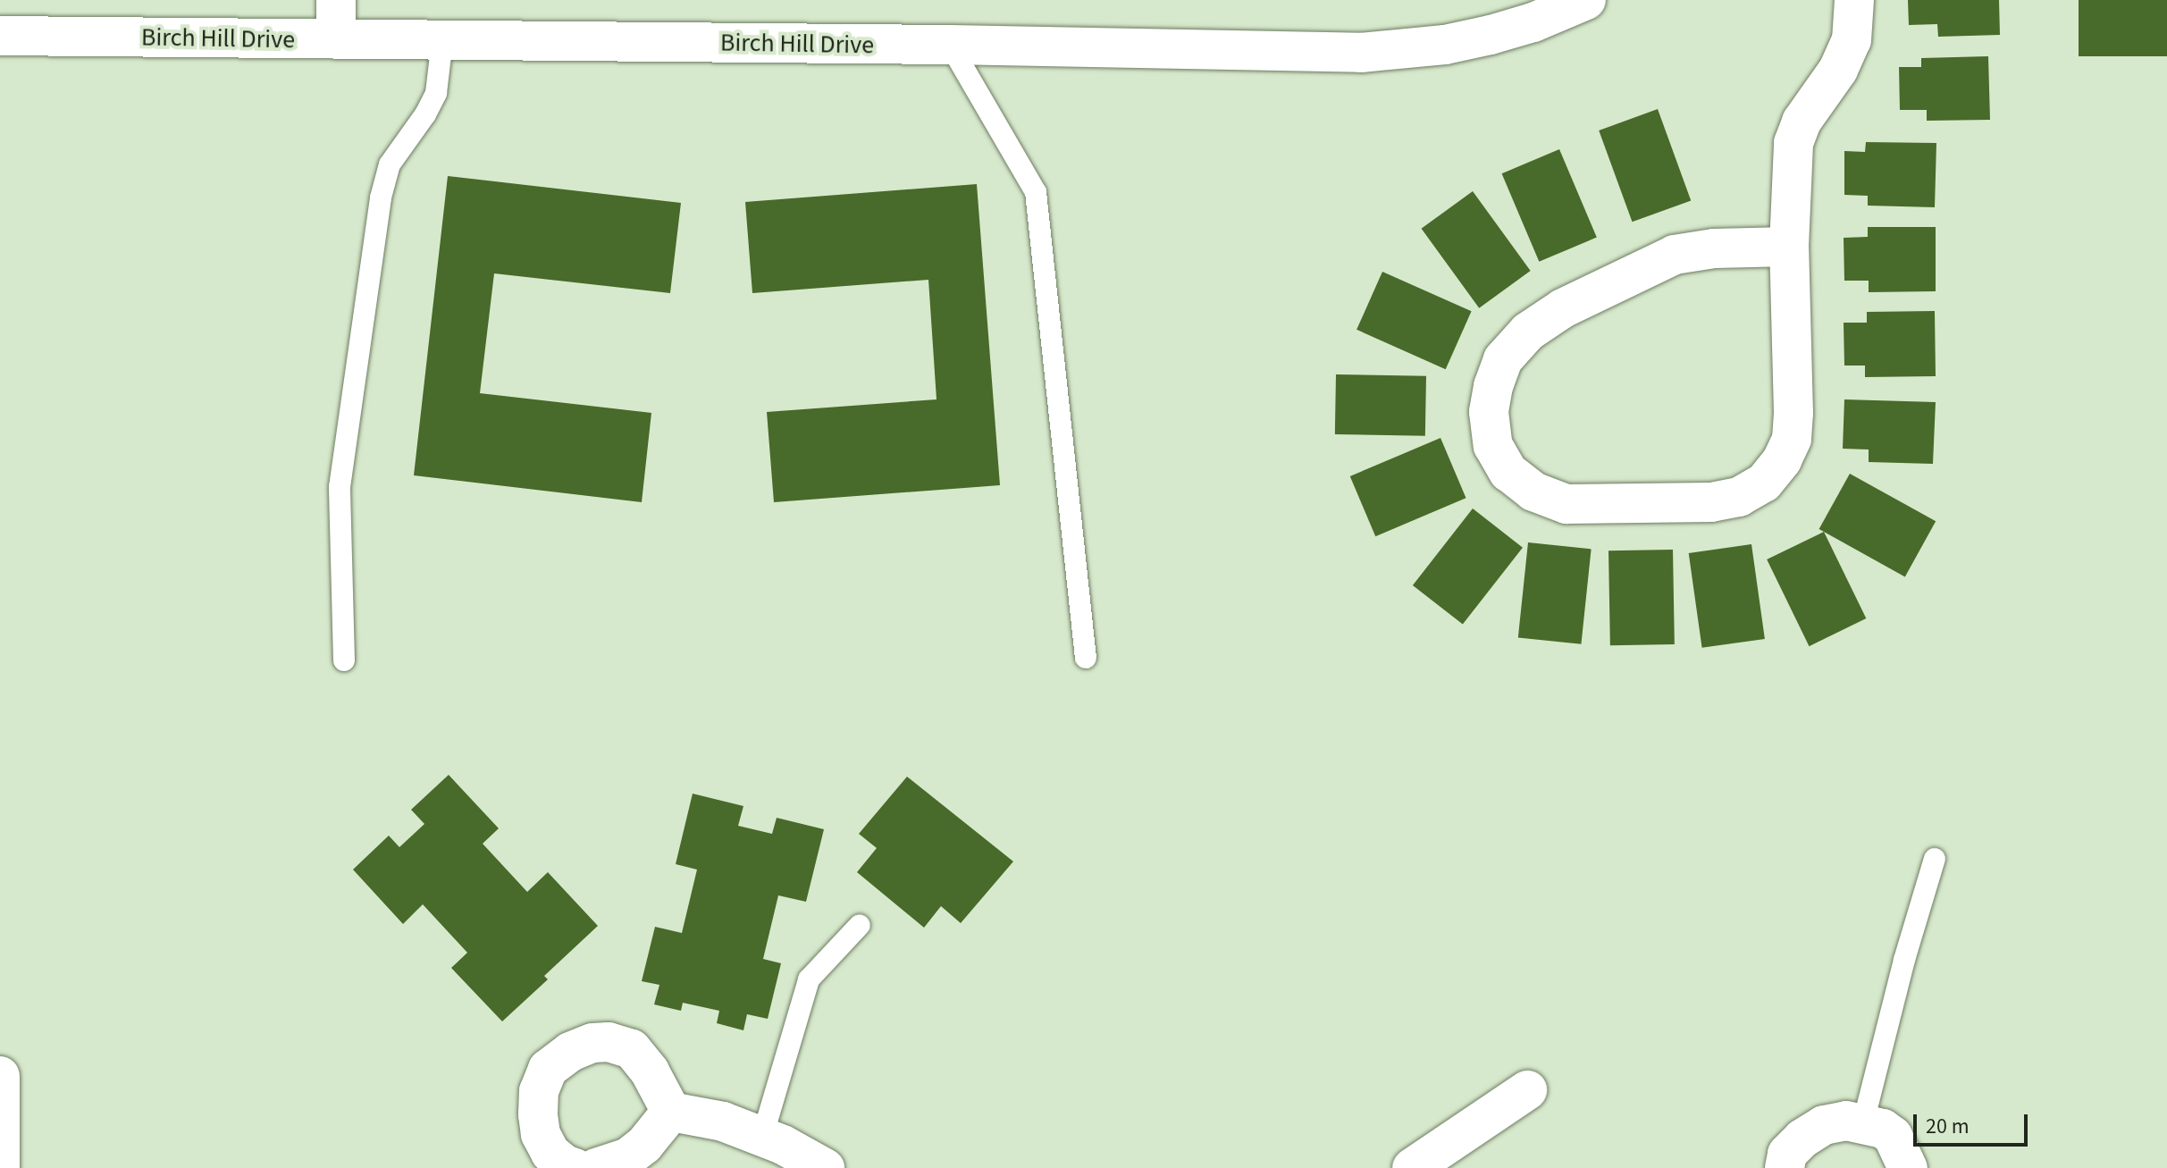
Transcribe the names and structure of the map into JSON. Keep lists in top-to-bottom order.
{
  "streets": {
    "street": ["Birch Hill Drive"]
  },
  "scale_bar": "20 m"
}
